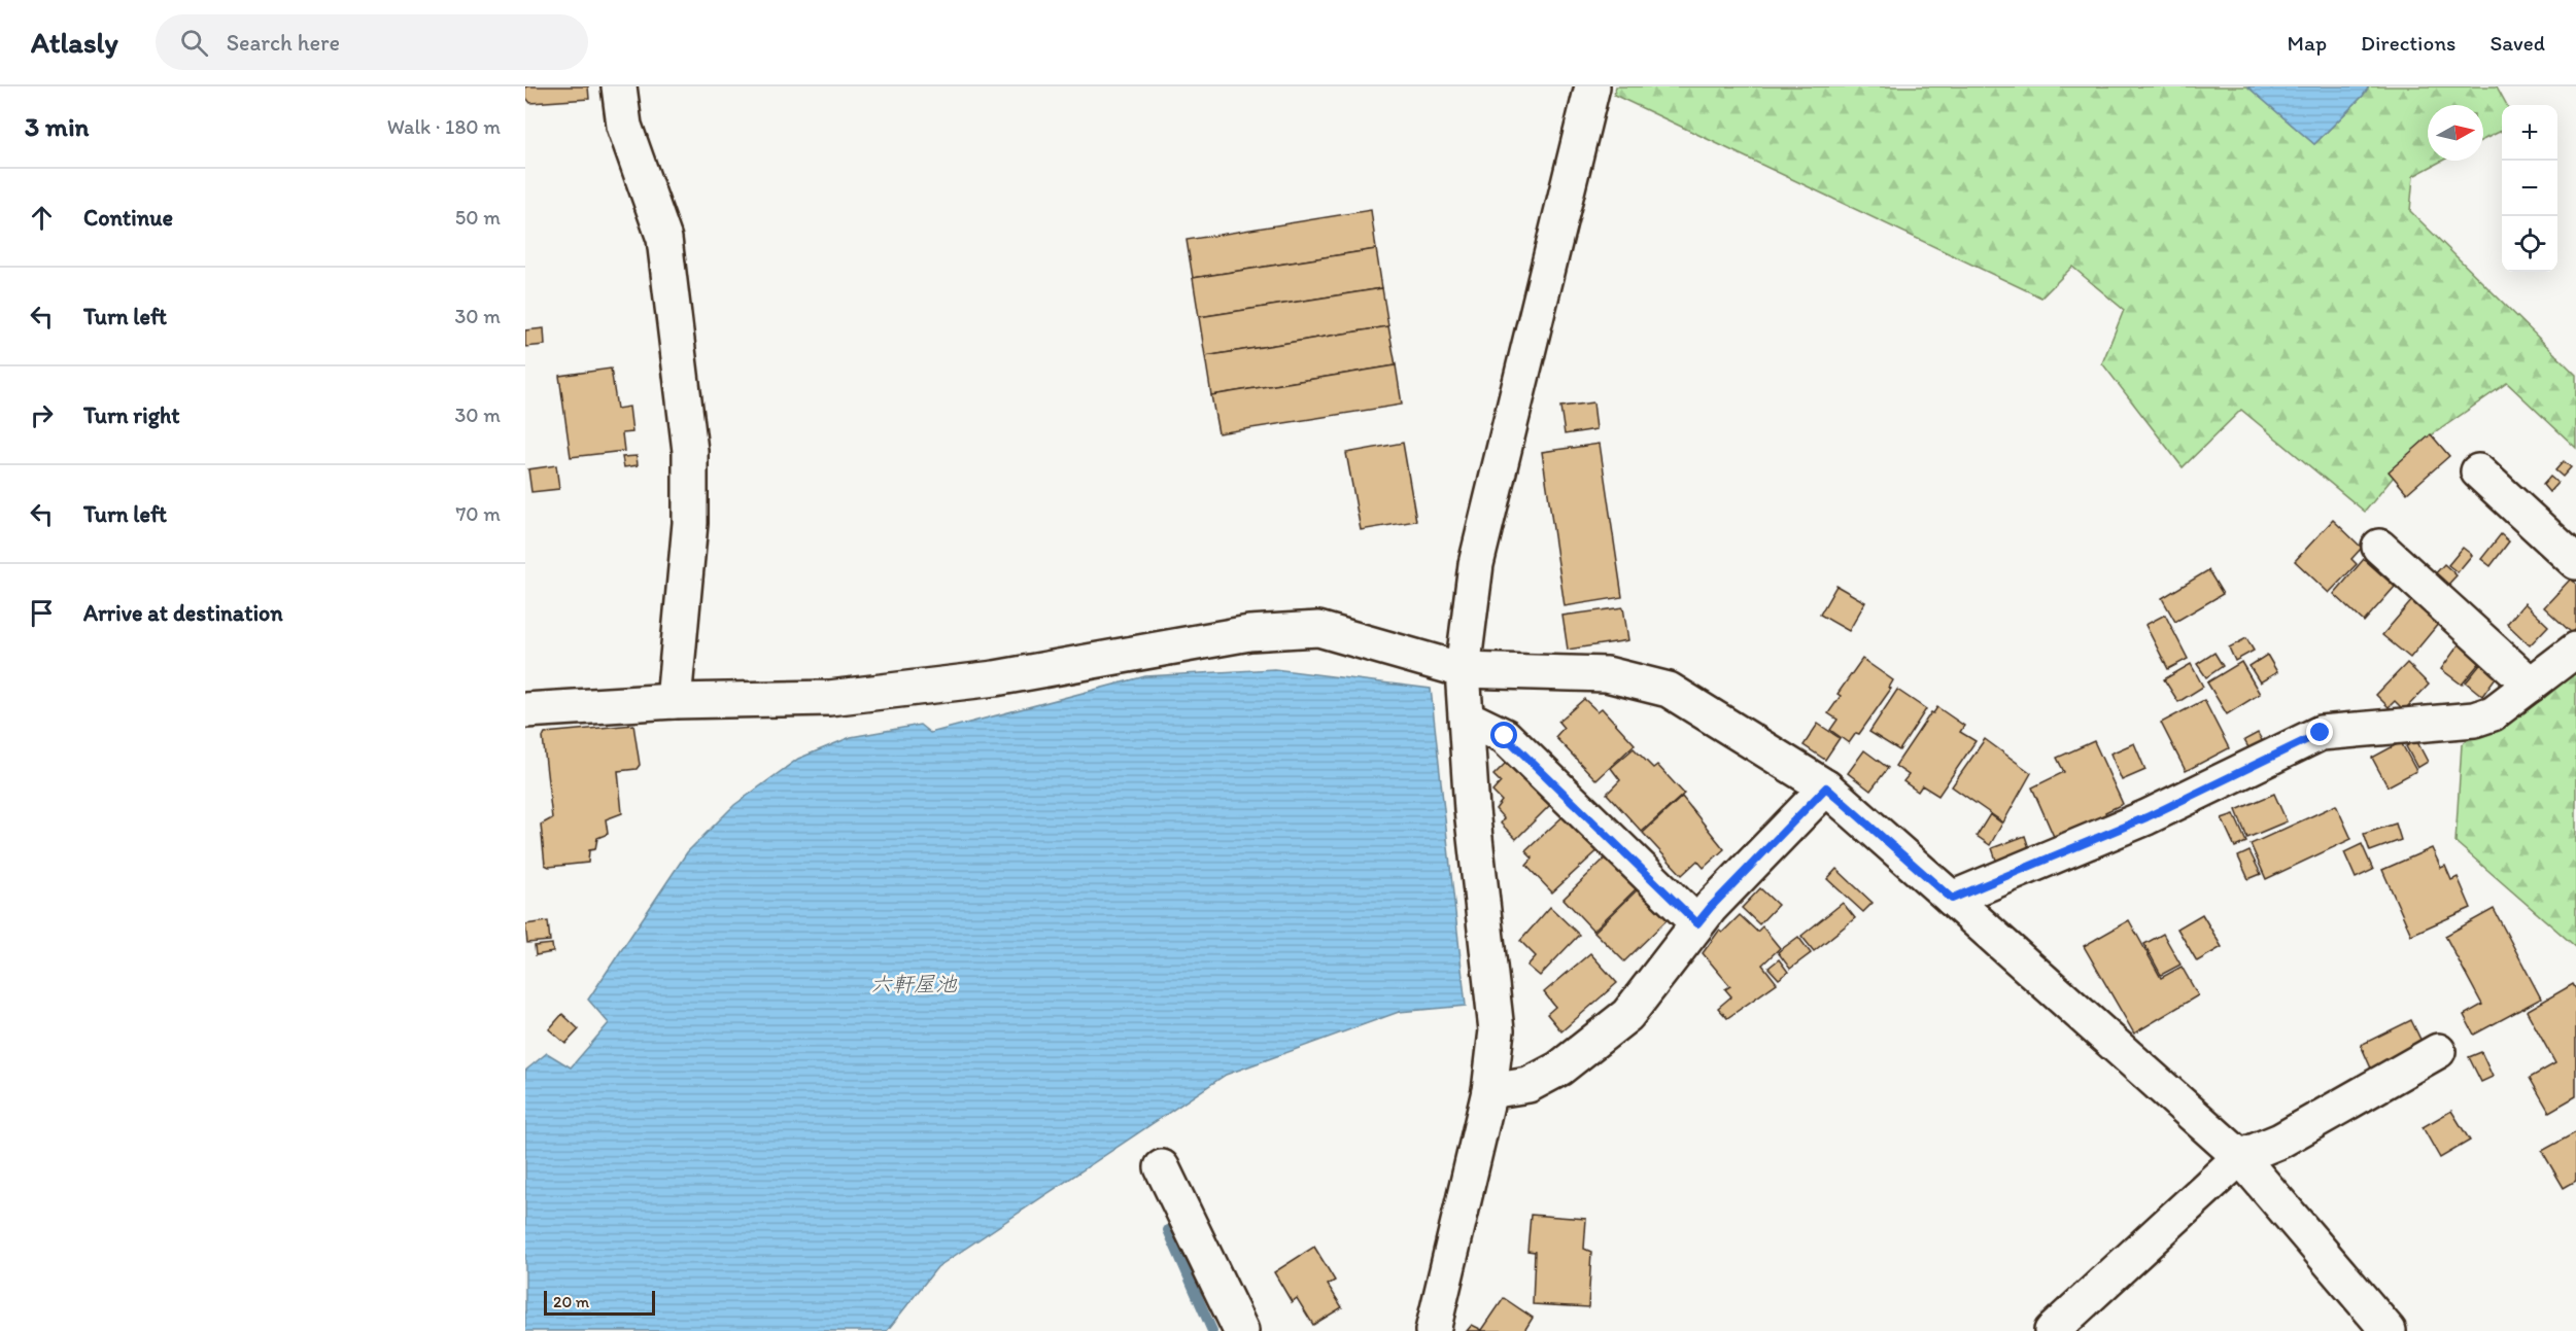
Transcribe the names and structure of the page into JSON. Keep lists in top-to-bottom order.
{
  "water": ["六軒屋池"],
  "scale_bar": "20 m",
  "north": "right",
  "page": {
    "header": "Atlasly",
    "search": "Search here",
    "nav": ["Map", "Directions", "Saved"],
    "heading": ["3 min", "Walk · 180 m"],
    "map_buttons": ["+", "−"],
    "list": [
      ["Continue", "50 m"],
      ["Turn left", "30 m"],
      ["Turn right", "30 m"],
      ["Turn left", "70 m"],
      "Arrive at destination"
    ],
    "scale": "20 m"
  }
}
